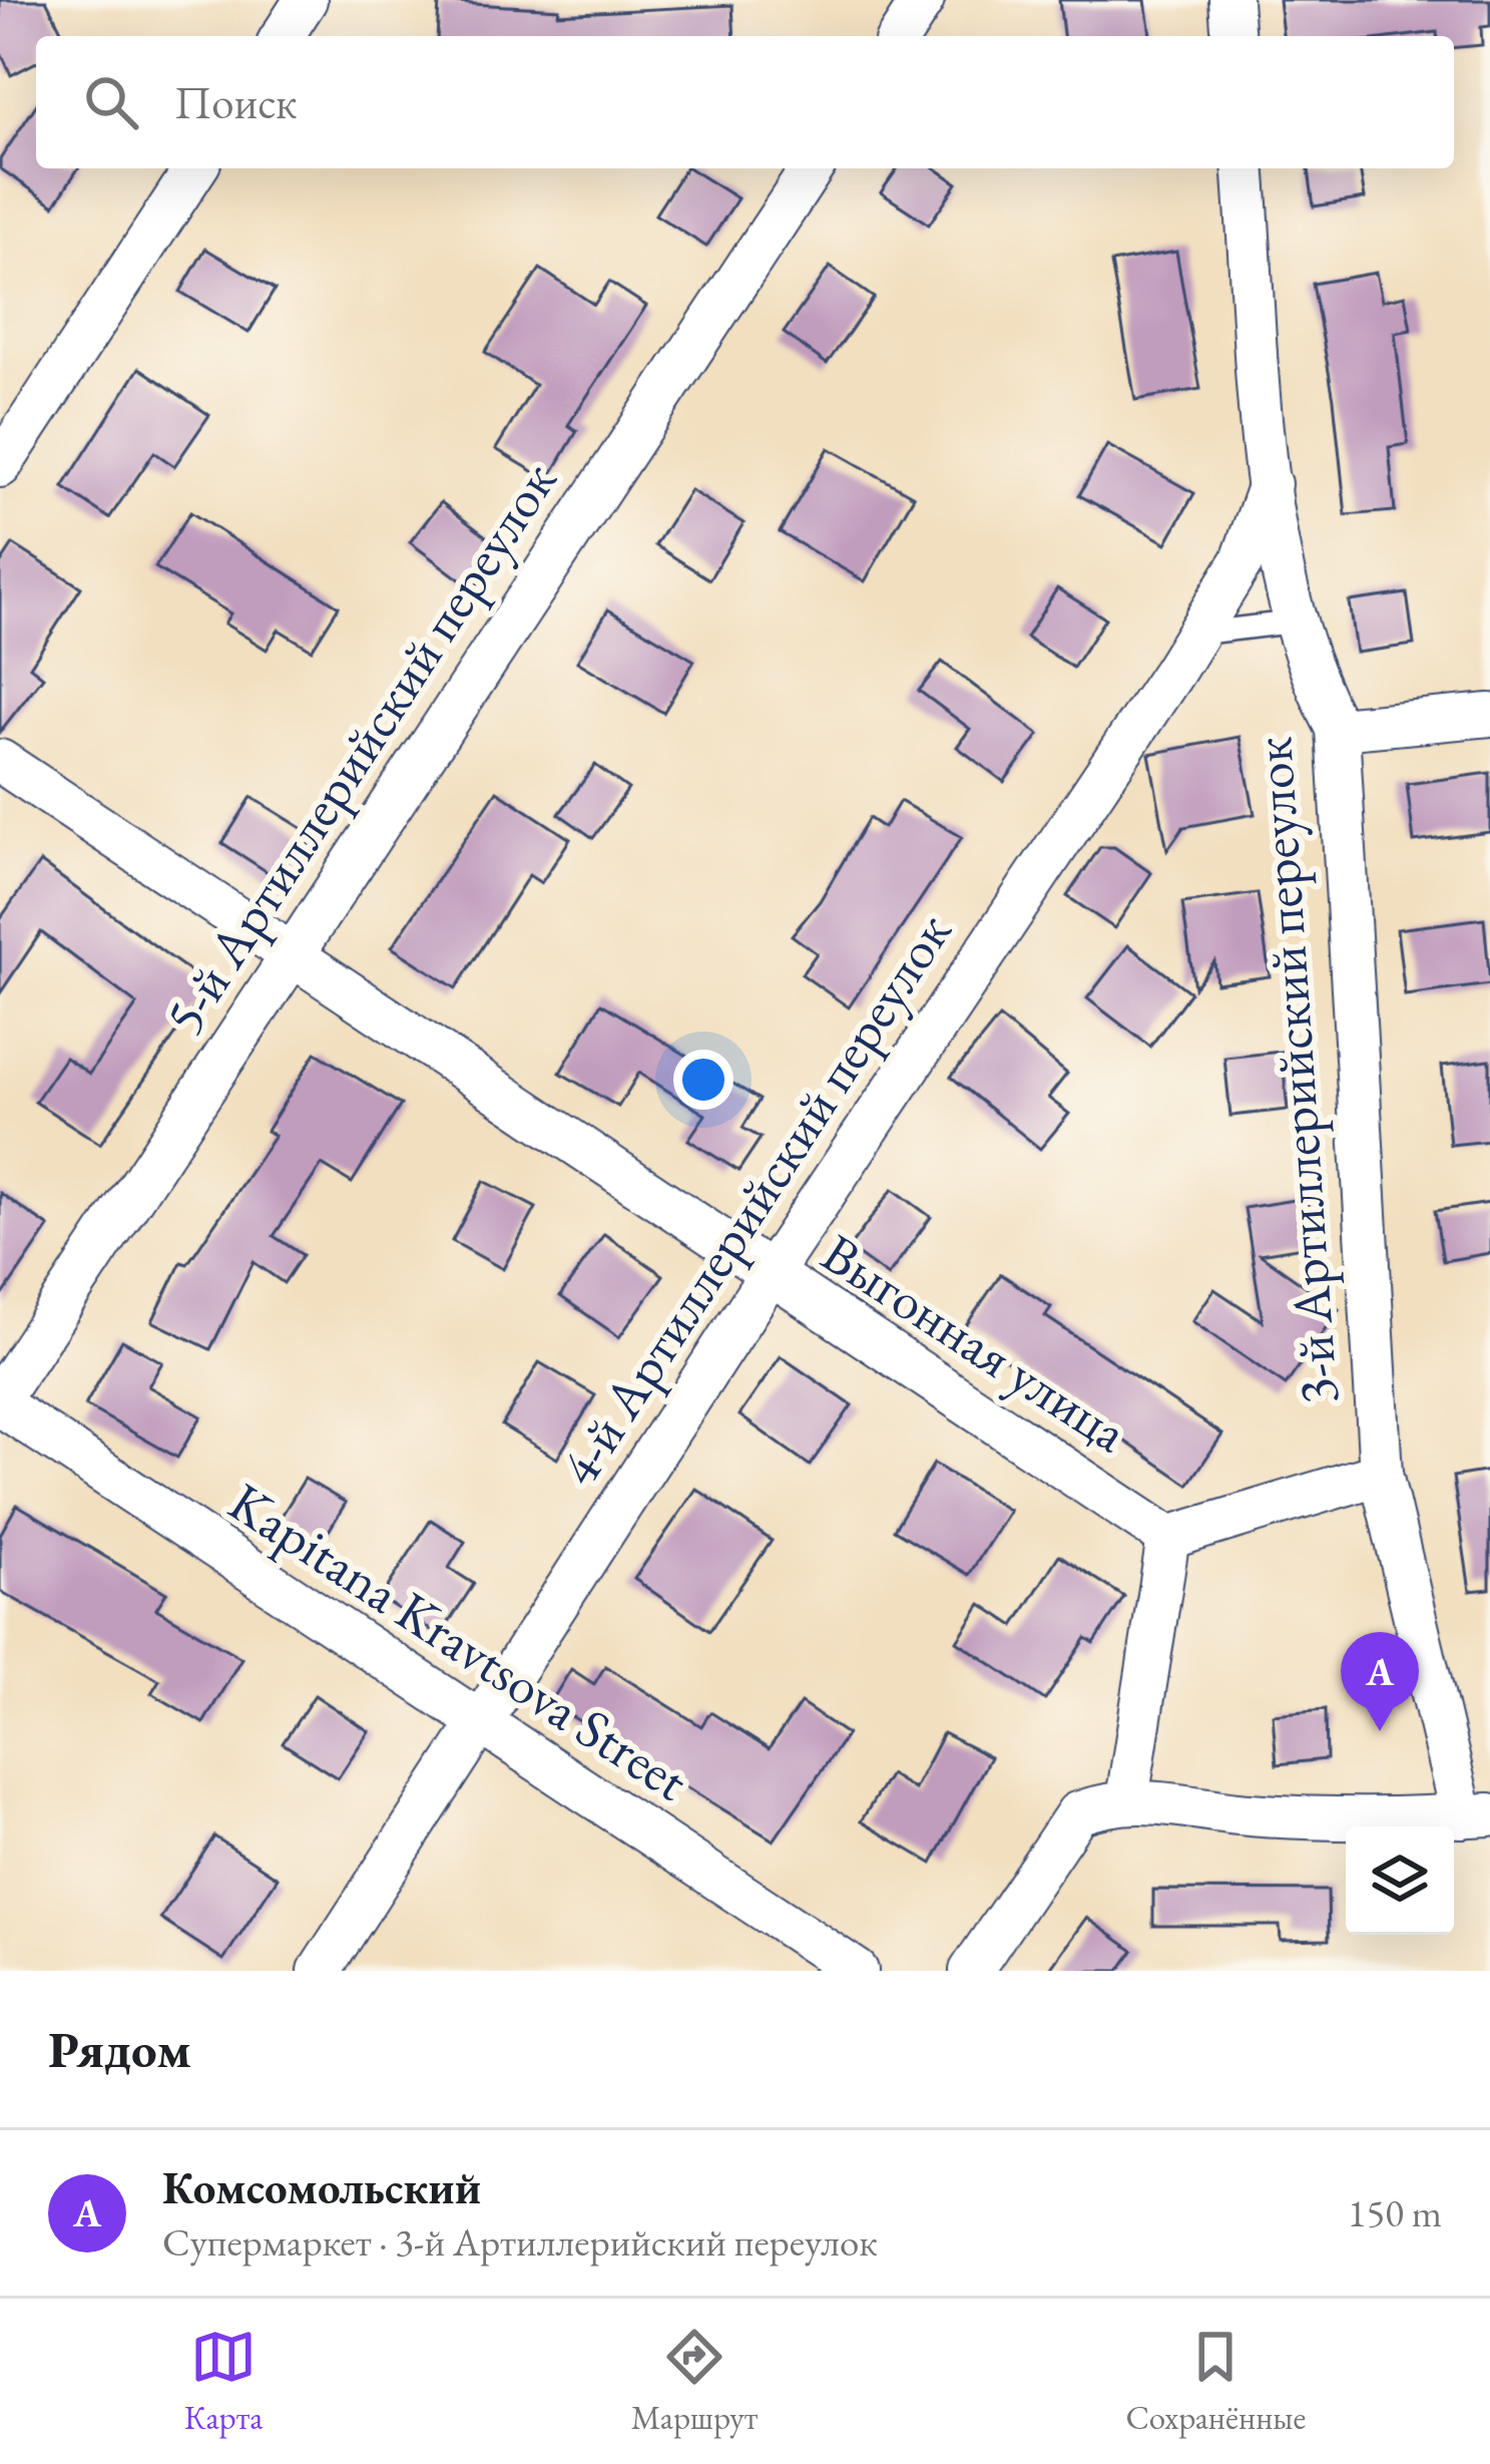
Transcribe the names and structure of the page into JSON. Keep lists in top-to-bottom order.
{
  "streets": {
    "street": [
      "5-й Артиллерийский переулок",
      "3-й Артиллерийский переулок",
      "4-й Артиллерийский переулок",
      "Выгонная улица",
      "Kapitana Kravtsova Street"
    ]
  },
  "crossings": [
    ["5-й Артиллерийский переулок", "Выгонная улица"],
    ["5-й Артиллерийский переулок", "Kapitana Kravtsova Street"],
    ["3-й Артиллерийский переулок", "4-й Артиллерийский переулок"],
    ["3-й Артиллерийский переулок", "Выгонная улица"],
    ["4-й Артиллерийский переулок", "Выгонная улица"],
    ["4-й Артиллерийский переулок", "Kapitana Kravtsova Street"]
  ],
  "page": {
    "search": "Поиск",
    "pins": "A",
    "heading": "Рядом",
    "list": [
      {
        "mark": "A",
        "name": "Комсомольский",
        "note": "Супермаркет · 3-й Артиллерийский переулок",
        "value": "150 m"
      }
    ],
    "nav": ["Карта", "Маршрут", "Сохранённые"]
  }
}
